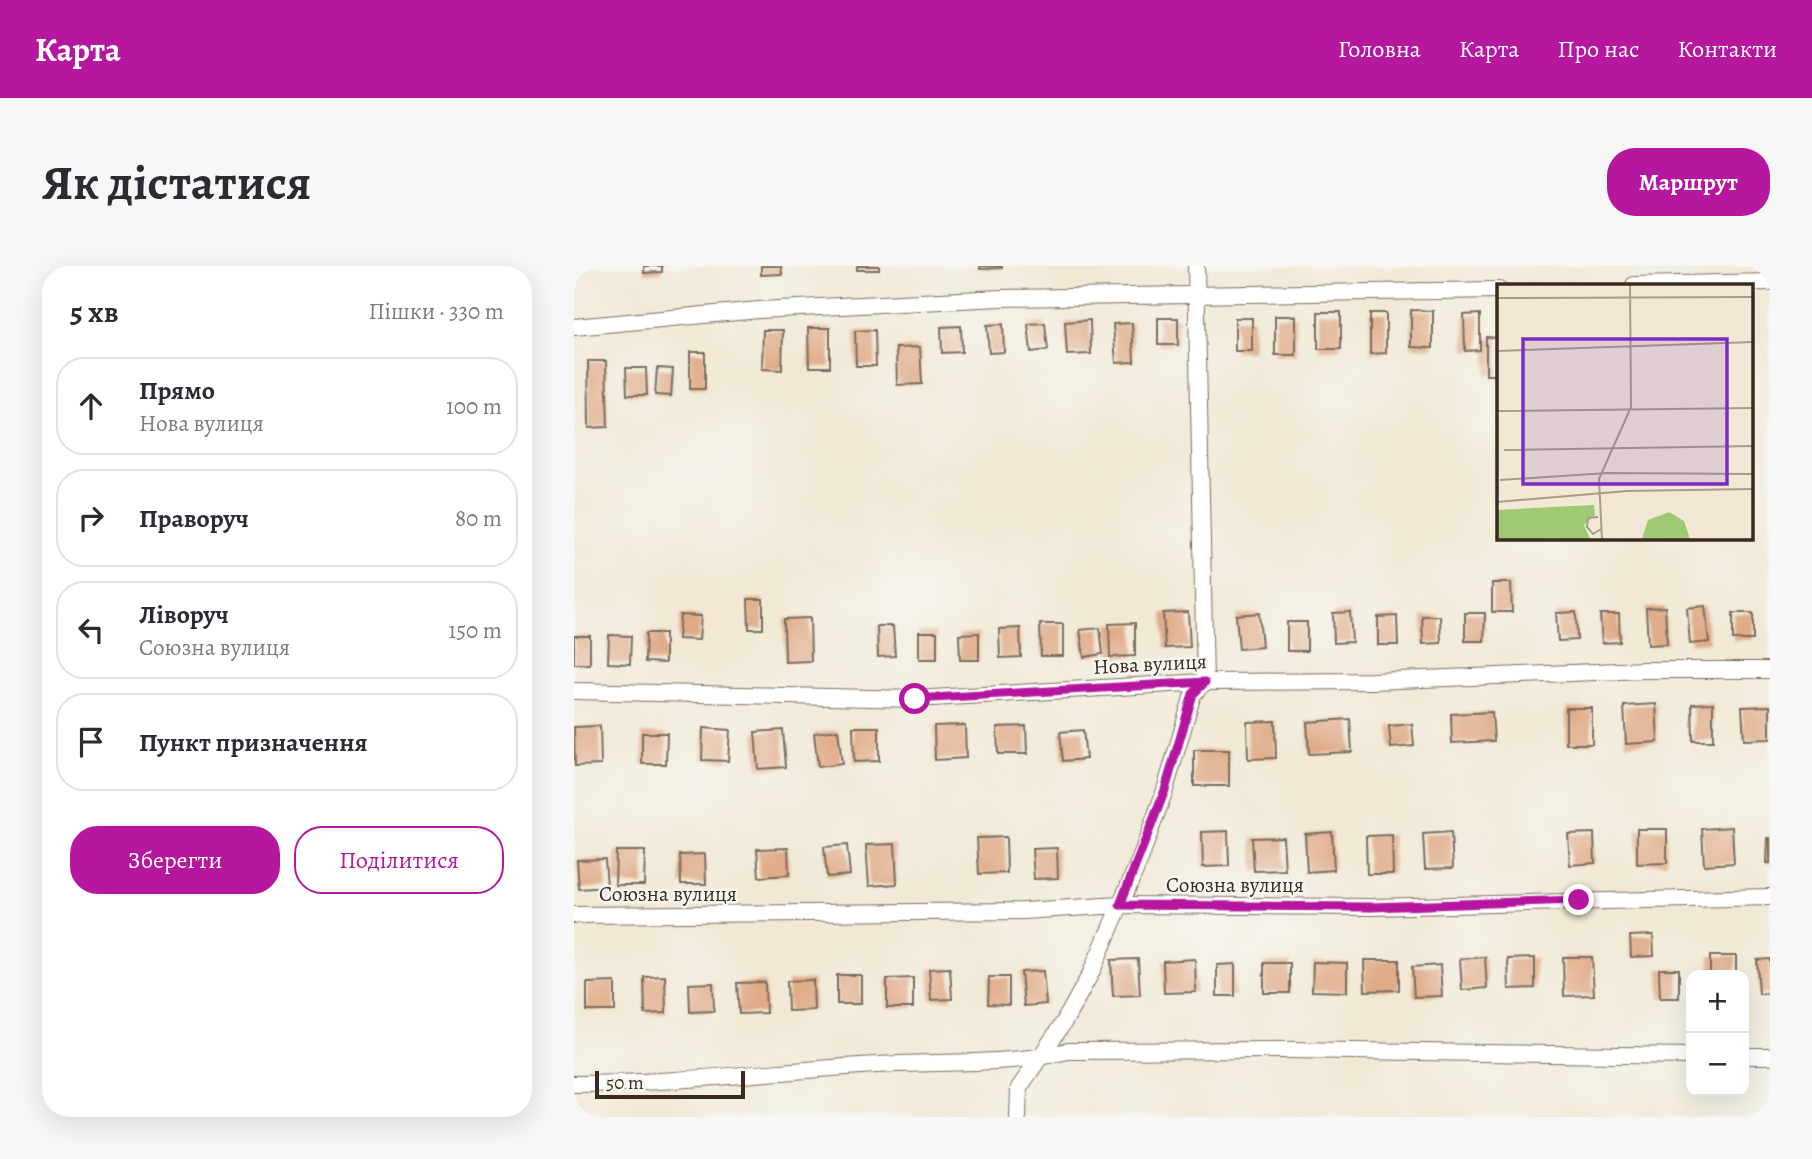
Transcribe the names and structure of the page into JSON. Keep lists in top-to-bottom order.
{
  "streets": {
    "street": ["Нова вулиця", "Союзна вулиця"]
  },
  "scale_bar": "50 m",
  "page": {
    "header": "Карта",
    "nav": [
      "Головна",
      "Карта",
      "Про нас",
      "Контакти"
    ],
    "buttons": [
      "Маршрут",
      ["Зберегти", "Поділитися"]
    ],
    "title": "Як дістатися",
    "heading": ["5 хв", "Пішки · 330 m"],
    "list": [
      ["Прямо", "Нова вулиця", "100 m"],
      ["Праворуч", "80 m"],
      ["Ліворуч", "Союзна вулиця", "150 m"],
      "Пункт призначення"
    ],
    "map_buttons": ["+", "−"],
    "scale": "50 m"
  }
}
